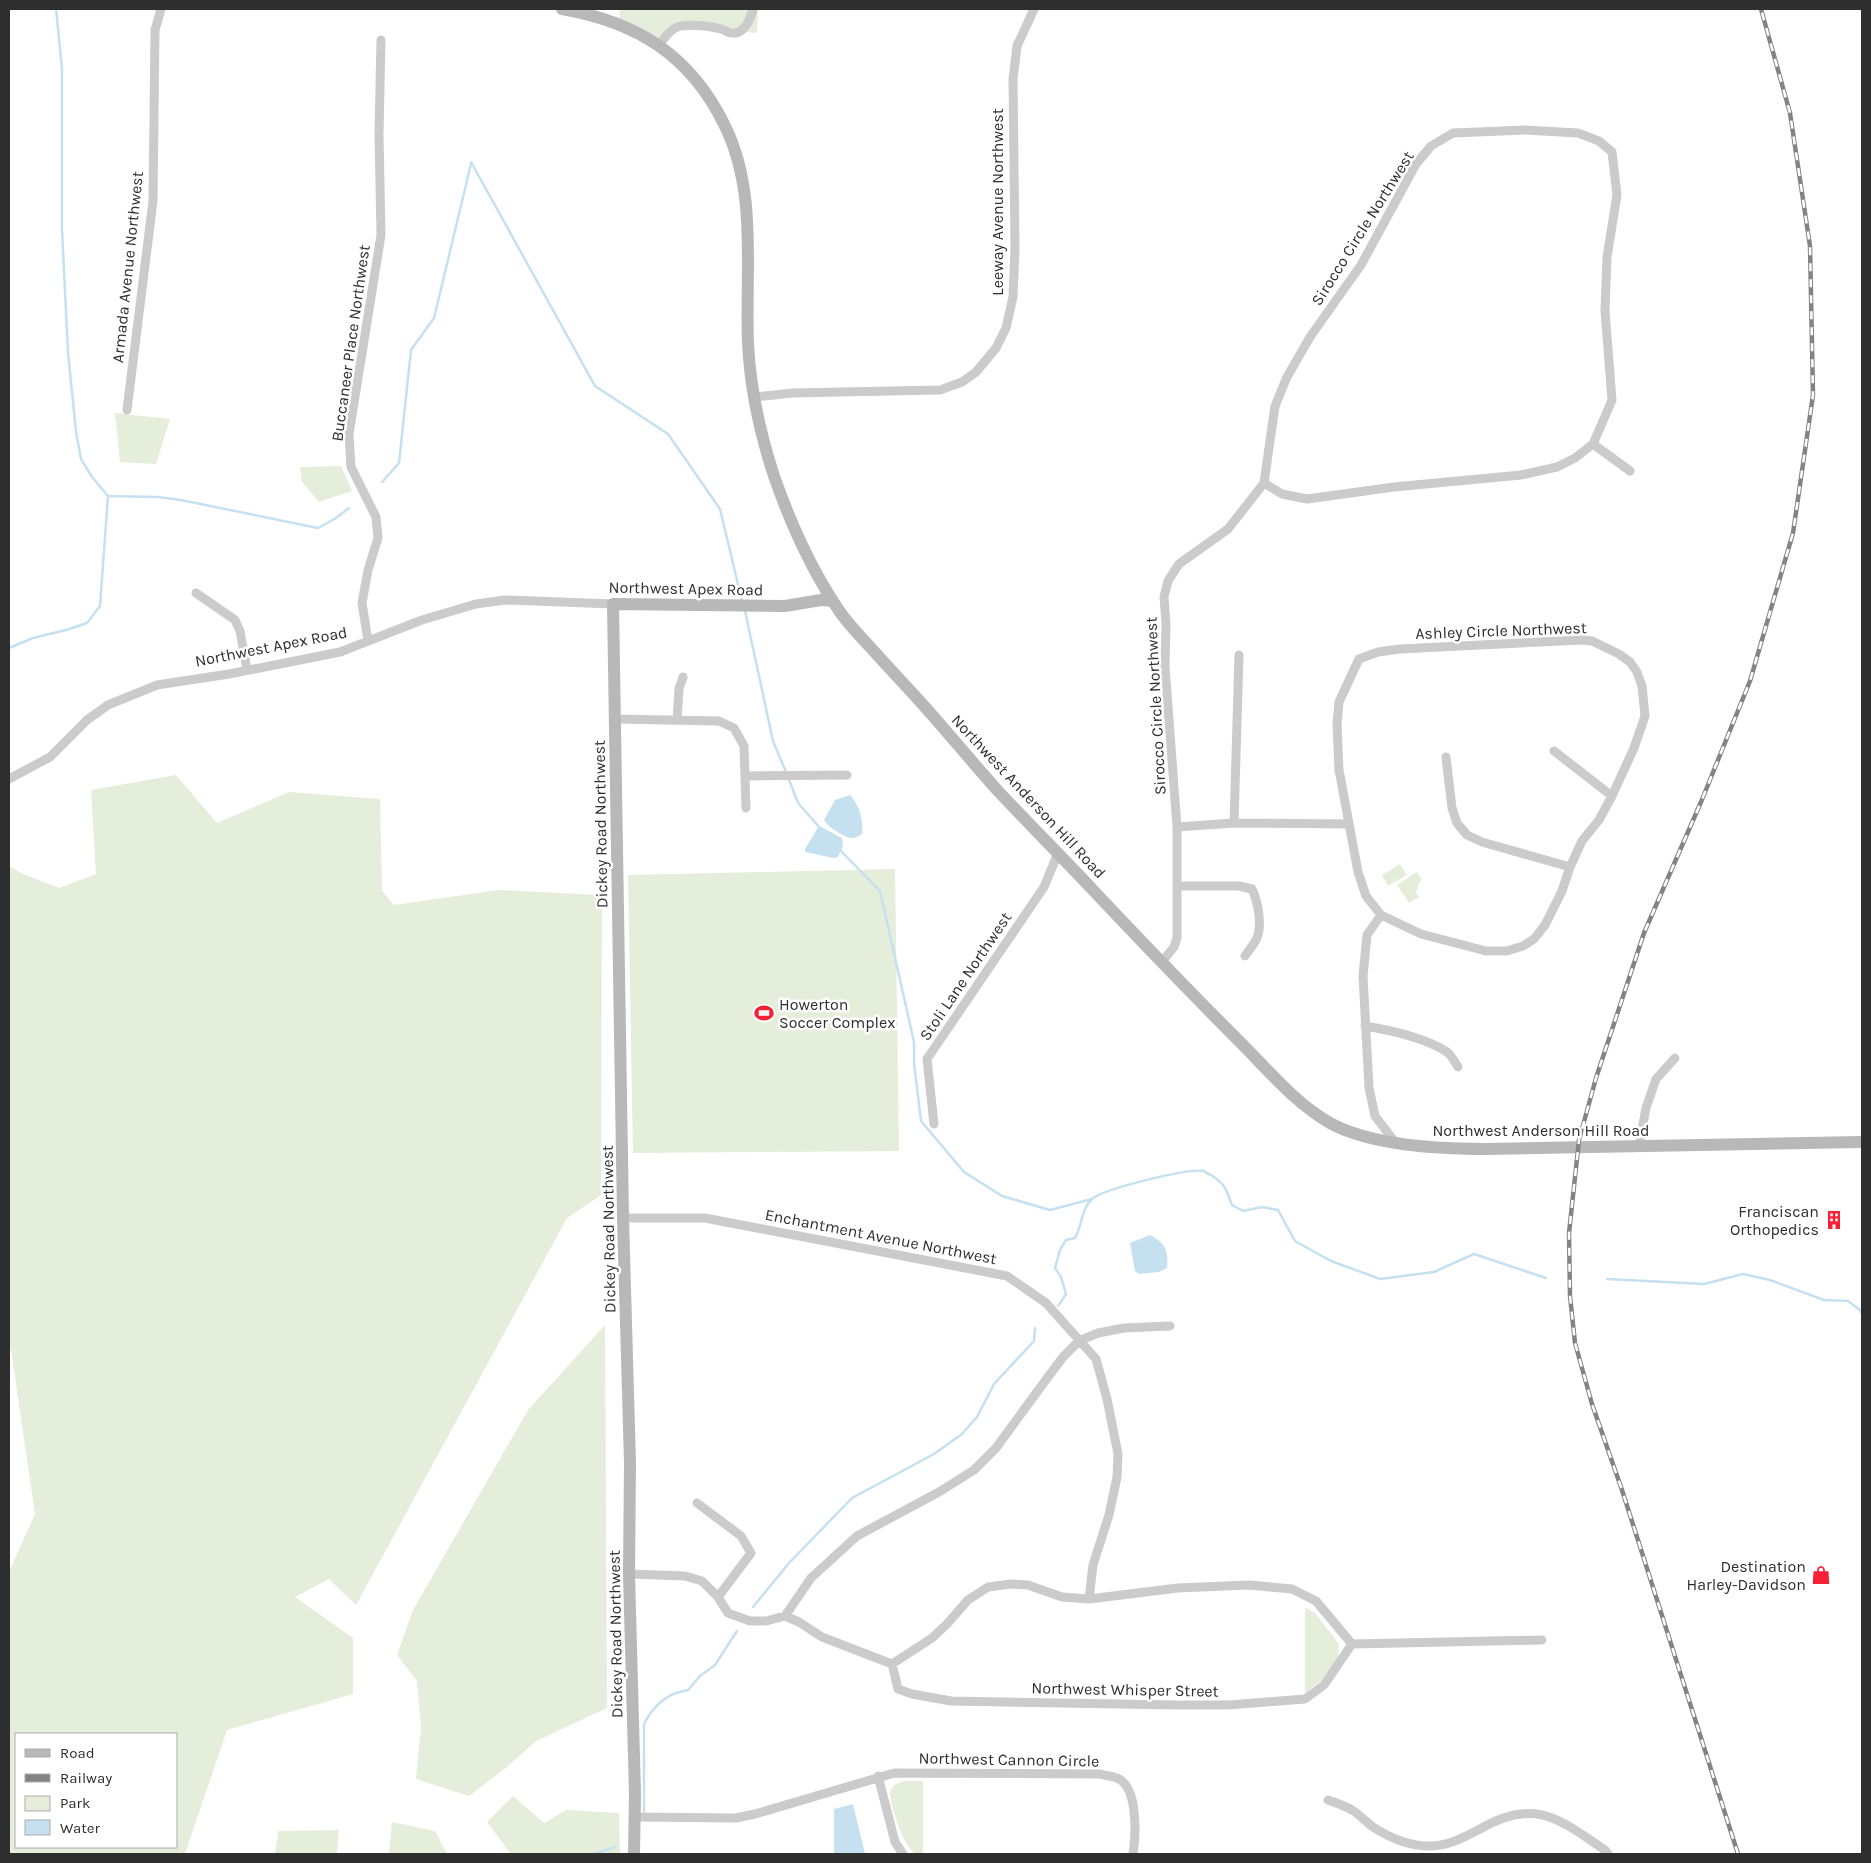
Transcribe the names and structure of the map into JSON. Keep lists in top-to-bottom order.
{
  "streets": {
    "main road": ["Northwest Apex Road", "Northwest Anderson Hill Road", "Dickey Road Northwest"],
    "street": [
      "Leeway Avenue Northwest",
      "Sirocco Circle Northwest",
      "Armada Avenue Northwest",
      "Buccaneer Place Northwest",
      "Ashley Circle Northwest",
      "Stoli Lane Northwest",
      "Enchantment Avenue Northwest",
      "Northwest Whisper Street",
      "Northwest Cannon Circle"
    ]
  },
  "crossings": [
    ["Leeway Avenue Northwest", "Northwest Anderson Hill Road"],
    ["Sirocco Circle Northwest", "Northwest Anderson Hill Road"],
    ["Buccaneer Place Northwest", "Northwest Apex Road"],
    ["Northwest Apex Road", "Northwest Anderson Hill Road"],
    ["Northwest Apex Road", "Dickey Road Northwest"],
    ["Northwest Anderson Hill Road", "Stoli Lane Northwest"],
    ["Dickey Road Northwest", "Enchantment Avenue Northwest"],
    ["Dickey Road Northwest", "Northwest Cannon Circle"]
  ],
  "places": {
    "sports": ["Howerton Soccer Complex"],
    "building": ["Franciscan Orthopedics"],
    "shop": ["Destination Harley-Davidson"]
  },
  "legend": [
    "Road",
    "Railway",
    "Park",
    "Water"
  ]
}
